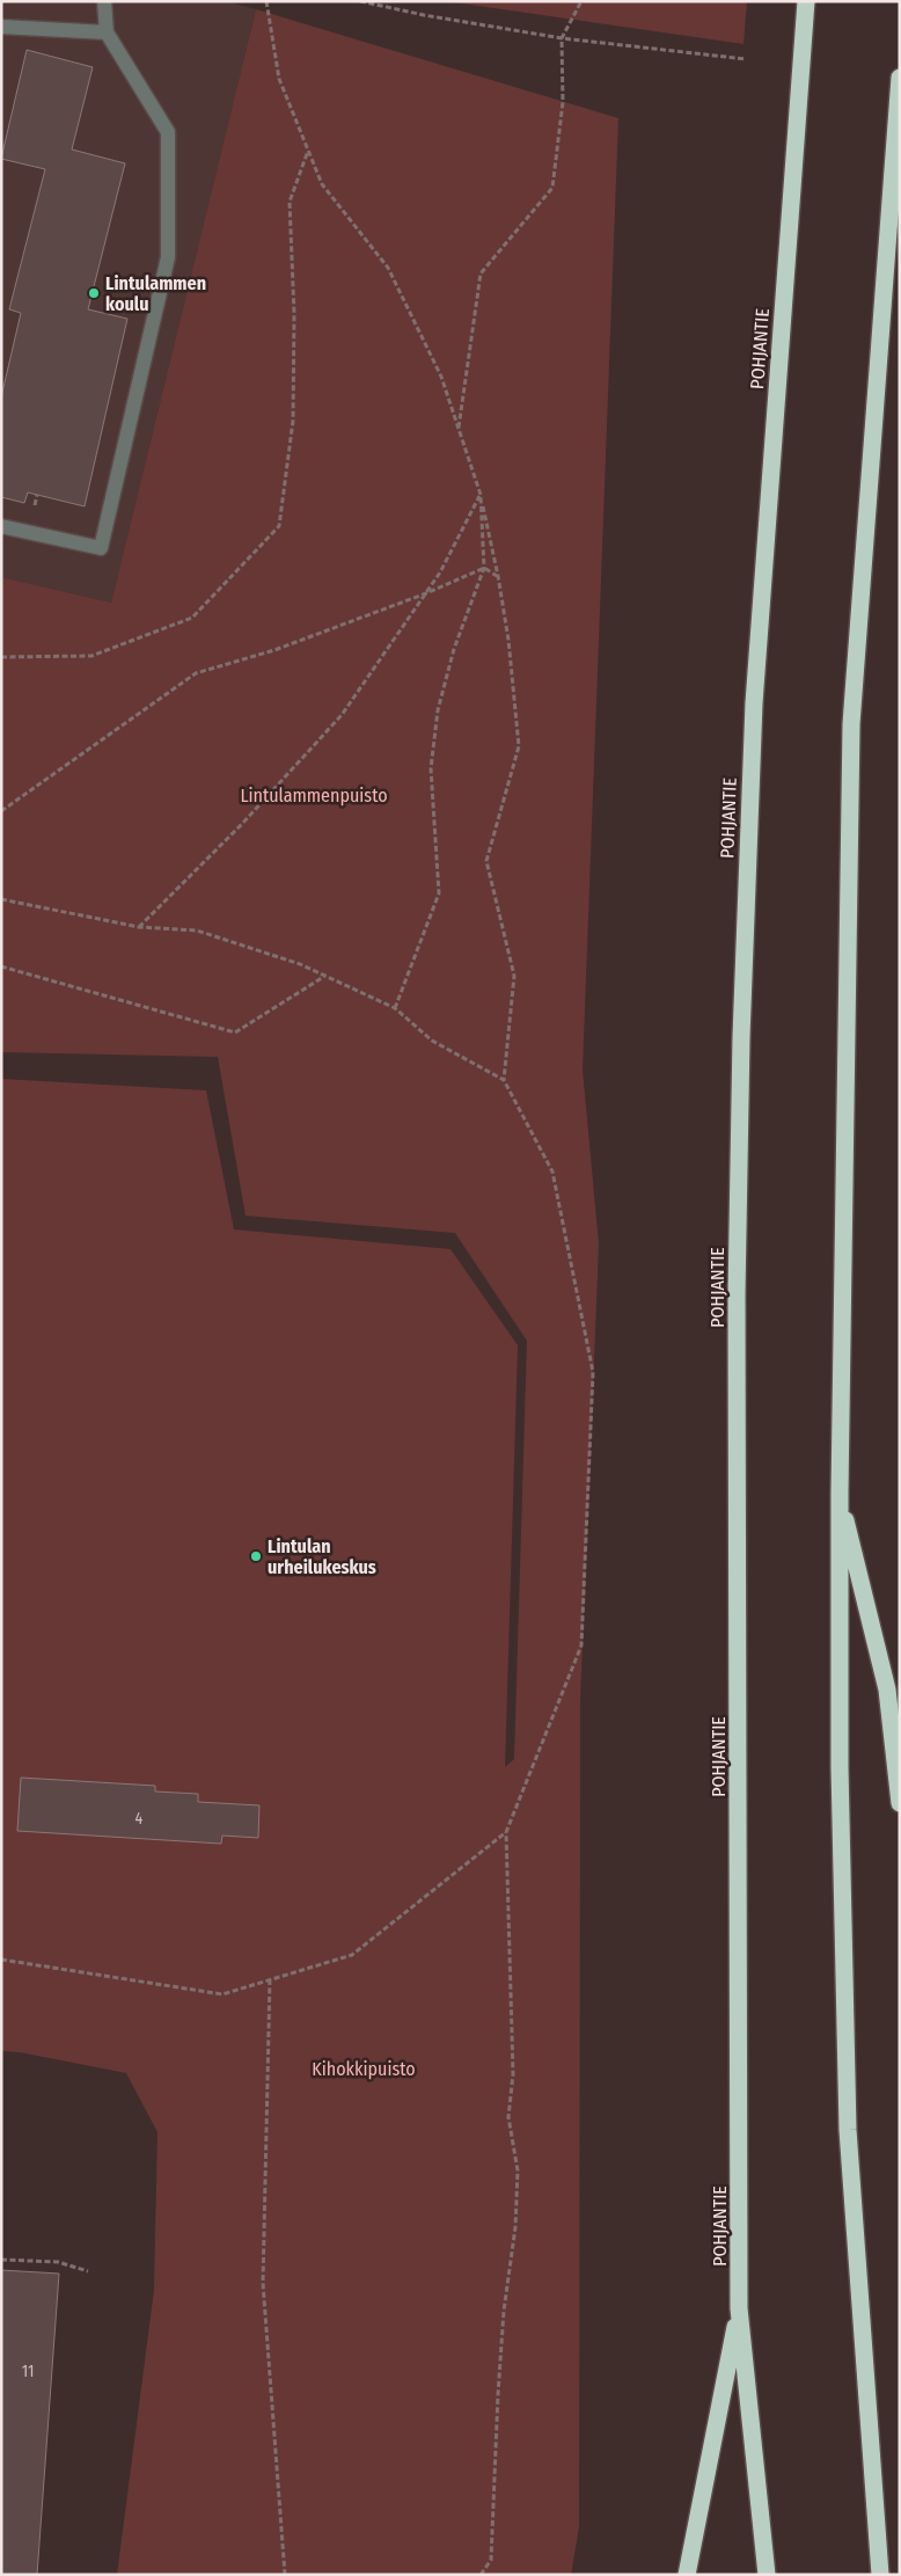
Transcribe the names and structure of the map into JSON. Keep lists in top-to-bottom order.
{
  "streets": {
    "highway": ["POHJANTIE"]
  },
  "parks": ["Lintulammenpuisto", "Kihokkipuisto"],
  "places": ["Lintulammen koulu", "Lintulan urheilukeskus"],
  "house_numbers": ["4", "11"]
}
